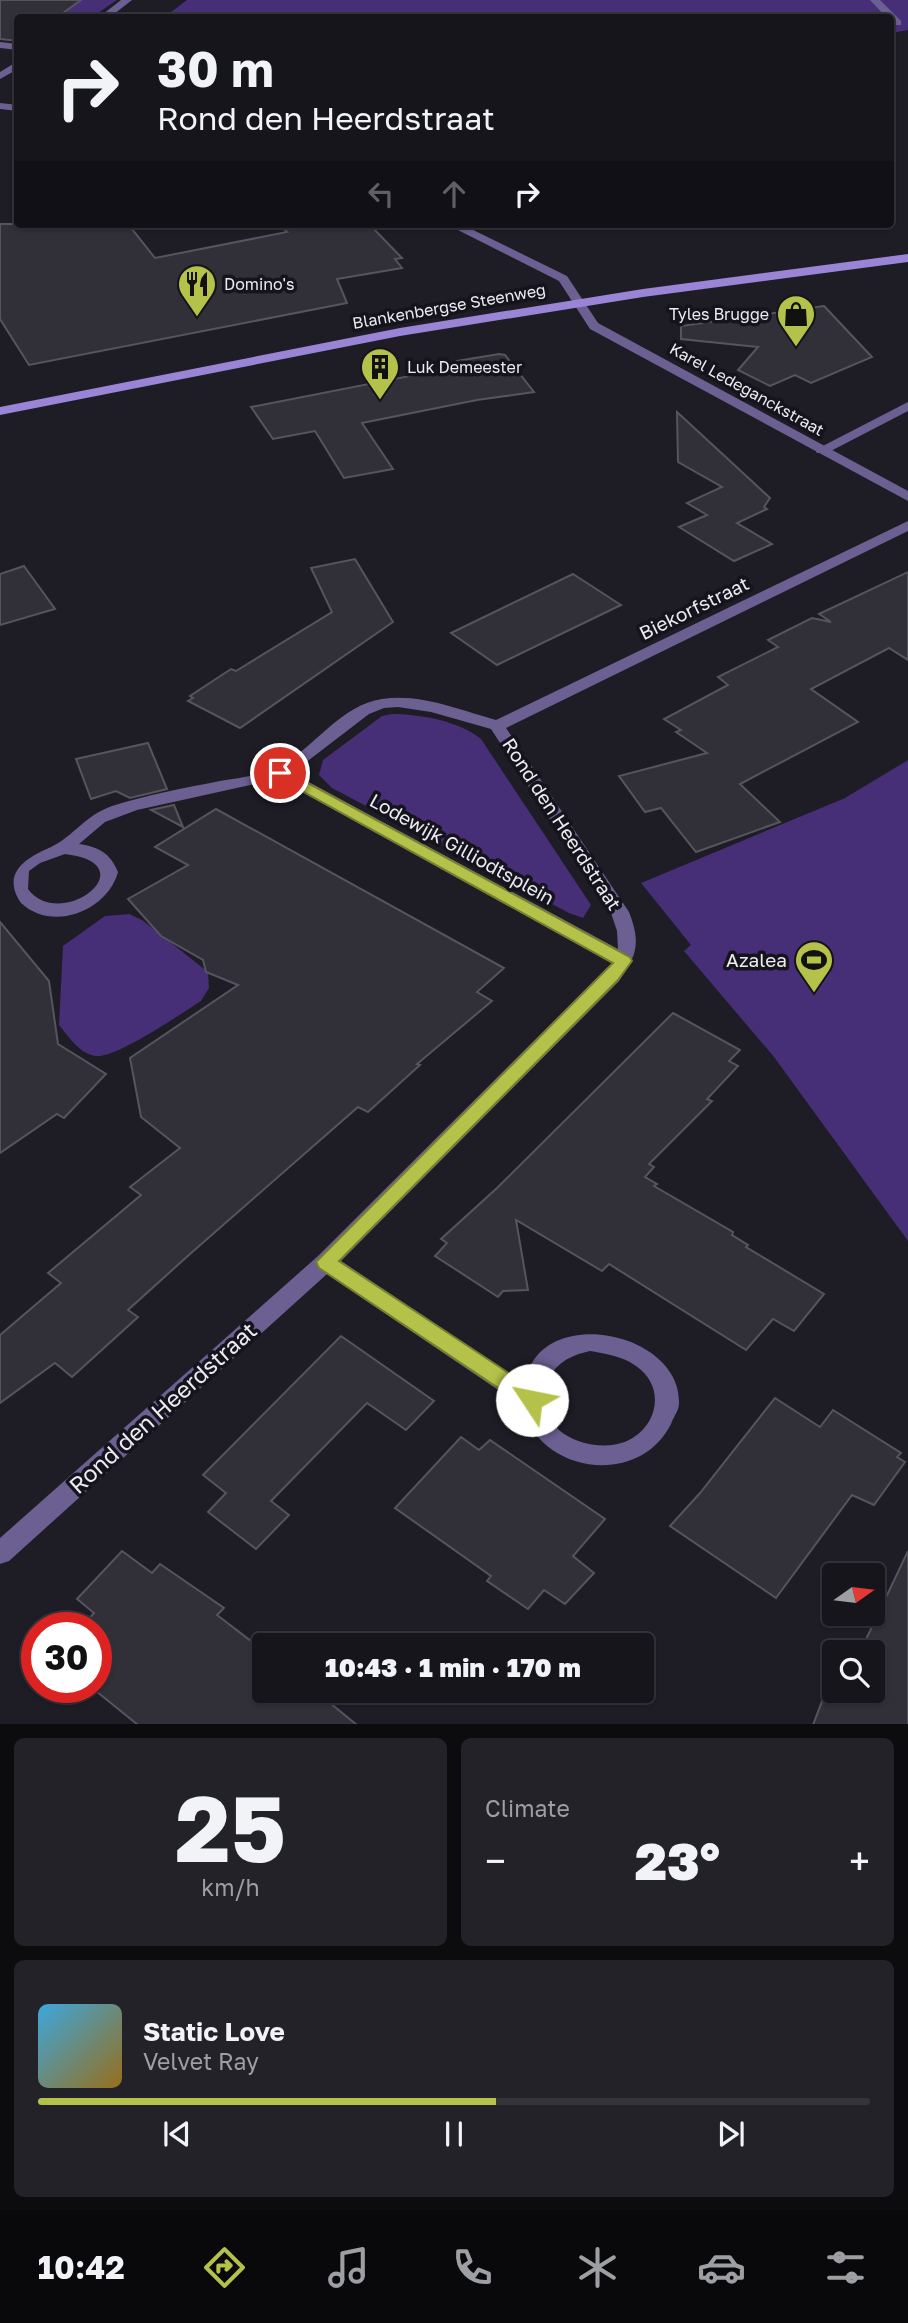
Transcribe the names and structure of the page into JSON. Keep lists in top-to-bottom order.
{
  "streets": {
    "main road": ["Blankenbergse Steenweg"],
    "street": [
      "Karel Ledeganckstraat",
      "Biekorfstraat",
      "Rond den Heerdstraat",
      "Lodewijk Gilliodtsplein"
    ]
  },
  "crossings": [
    ["Blankenbergse Steenweg", "Karel Ledeganckstraat"],
    ["Biekorfstraat", "Rond den Heerdstraat"],
    ["Rond den Heerdstraat", "Lodewijk Gilliodtsplein"]
  ],
  "places": {
    "restaurant": ["Domino's"],
    "shop": ["Tyles Brugge"],
    "building": ["Luk Demeester"],
    "sports": ["Azalea"]
  },
  "north": "right",
  "page": {
    "turn": ["30 m", "Rond den Heerdstraat"],
    "limit": "30",
    "trip": "10:43 · 1 min · 170 m",
    "tile": [
      ["25", "km/h"],
      "Climate"
    ],
    "heat": ["−", "23°", "+"],
    "song": ["Static Love", "Velvet Ray"],
    "tabs": "10:42"
  }
}
